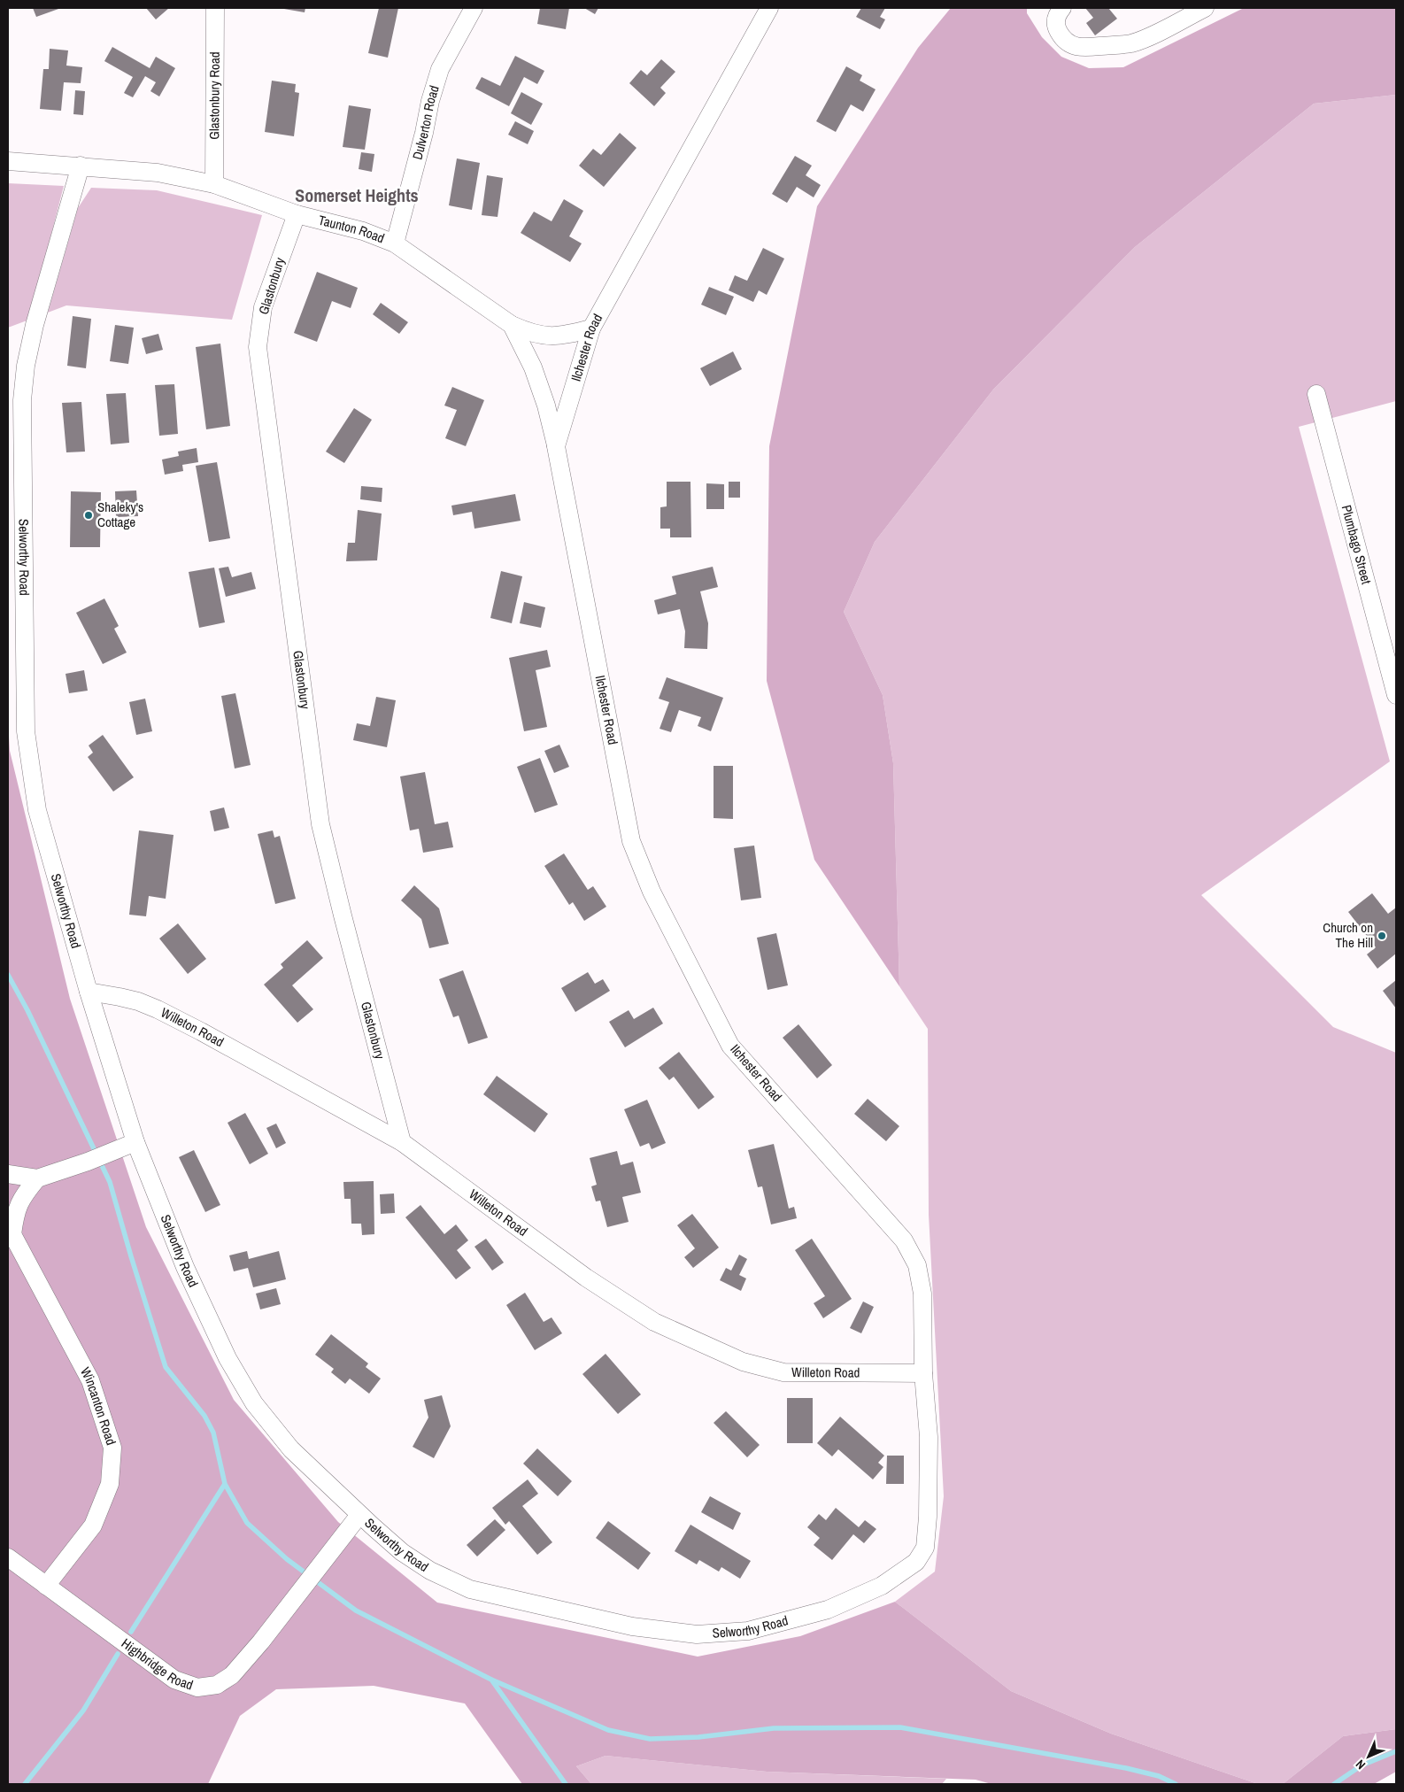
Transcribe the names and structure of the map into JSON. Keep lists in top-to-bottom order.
{
  "streets": {
    "street": [
      "Glastonbury Road",
      "Dulverton Road",
      "Taunton Road",
      "Glastonbury",
      "Ilchester Road",
      "Plumbago Street",
      "Selworthy Road",
      "Willeton Road",
      "Wincanton Road",
      "Highbridge Road"
    ]
  },
  "crossings": [
    ["Glastonbury Road", "Taunton Road"],
    ["Dulverton Road", "Taunton Road"],
    ["Taunton Road", "Glastonbury"],
    ["Taunton Road", "Ilchester Road"],
    ["Taunton Road", "Selworthy Road"],
    ["Glastonbury", "Willeton Road"],
    ["Ilchester Road", "Selworthy Road"],
    ["Ilchester Road", "Willeton Road"],
    ["Selworthy Road", "Willeton Road"],
    ["Selworthy Road", "Highbridge Road"],
    ["Wincanton Road", "Highbridge Road"]
  ],
  "districts": ["Somerset Heights"],
  "places": ["Shaleky's Cottage", "Church on The Hill"],
  "north": "bottom left"
}
